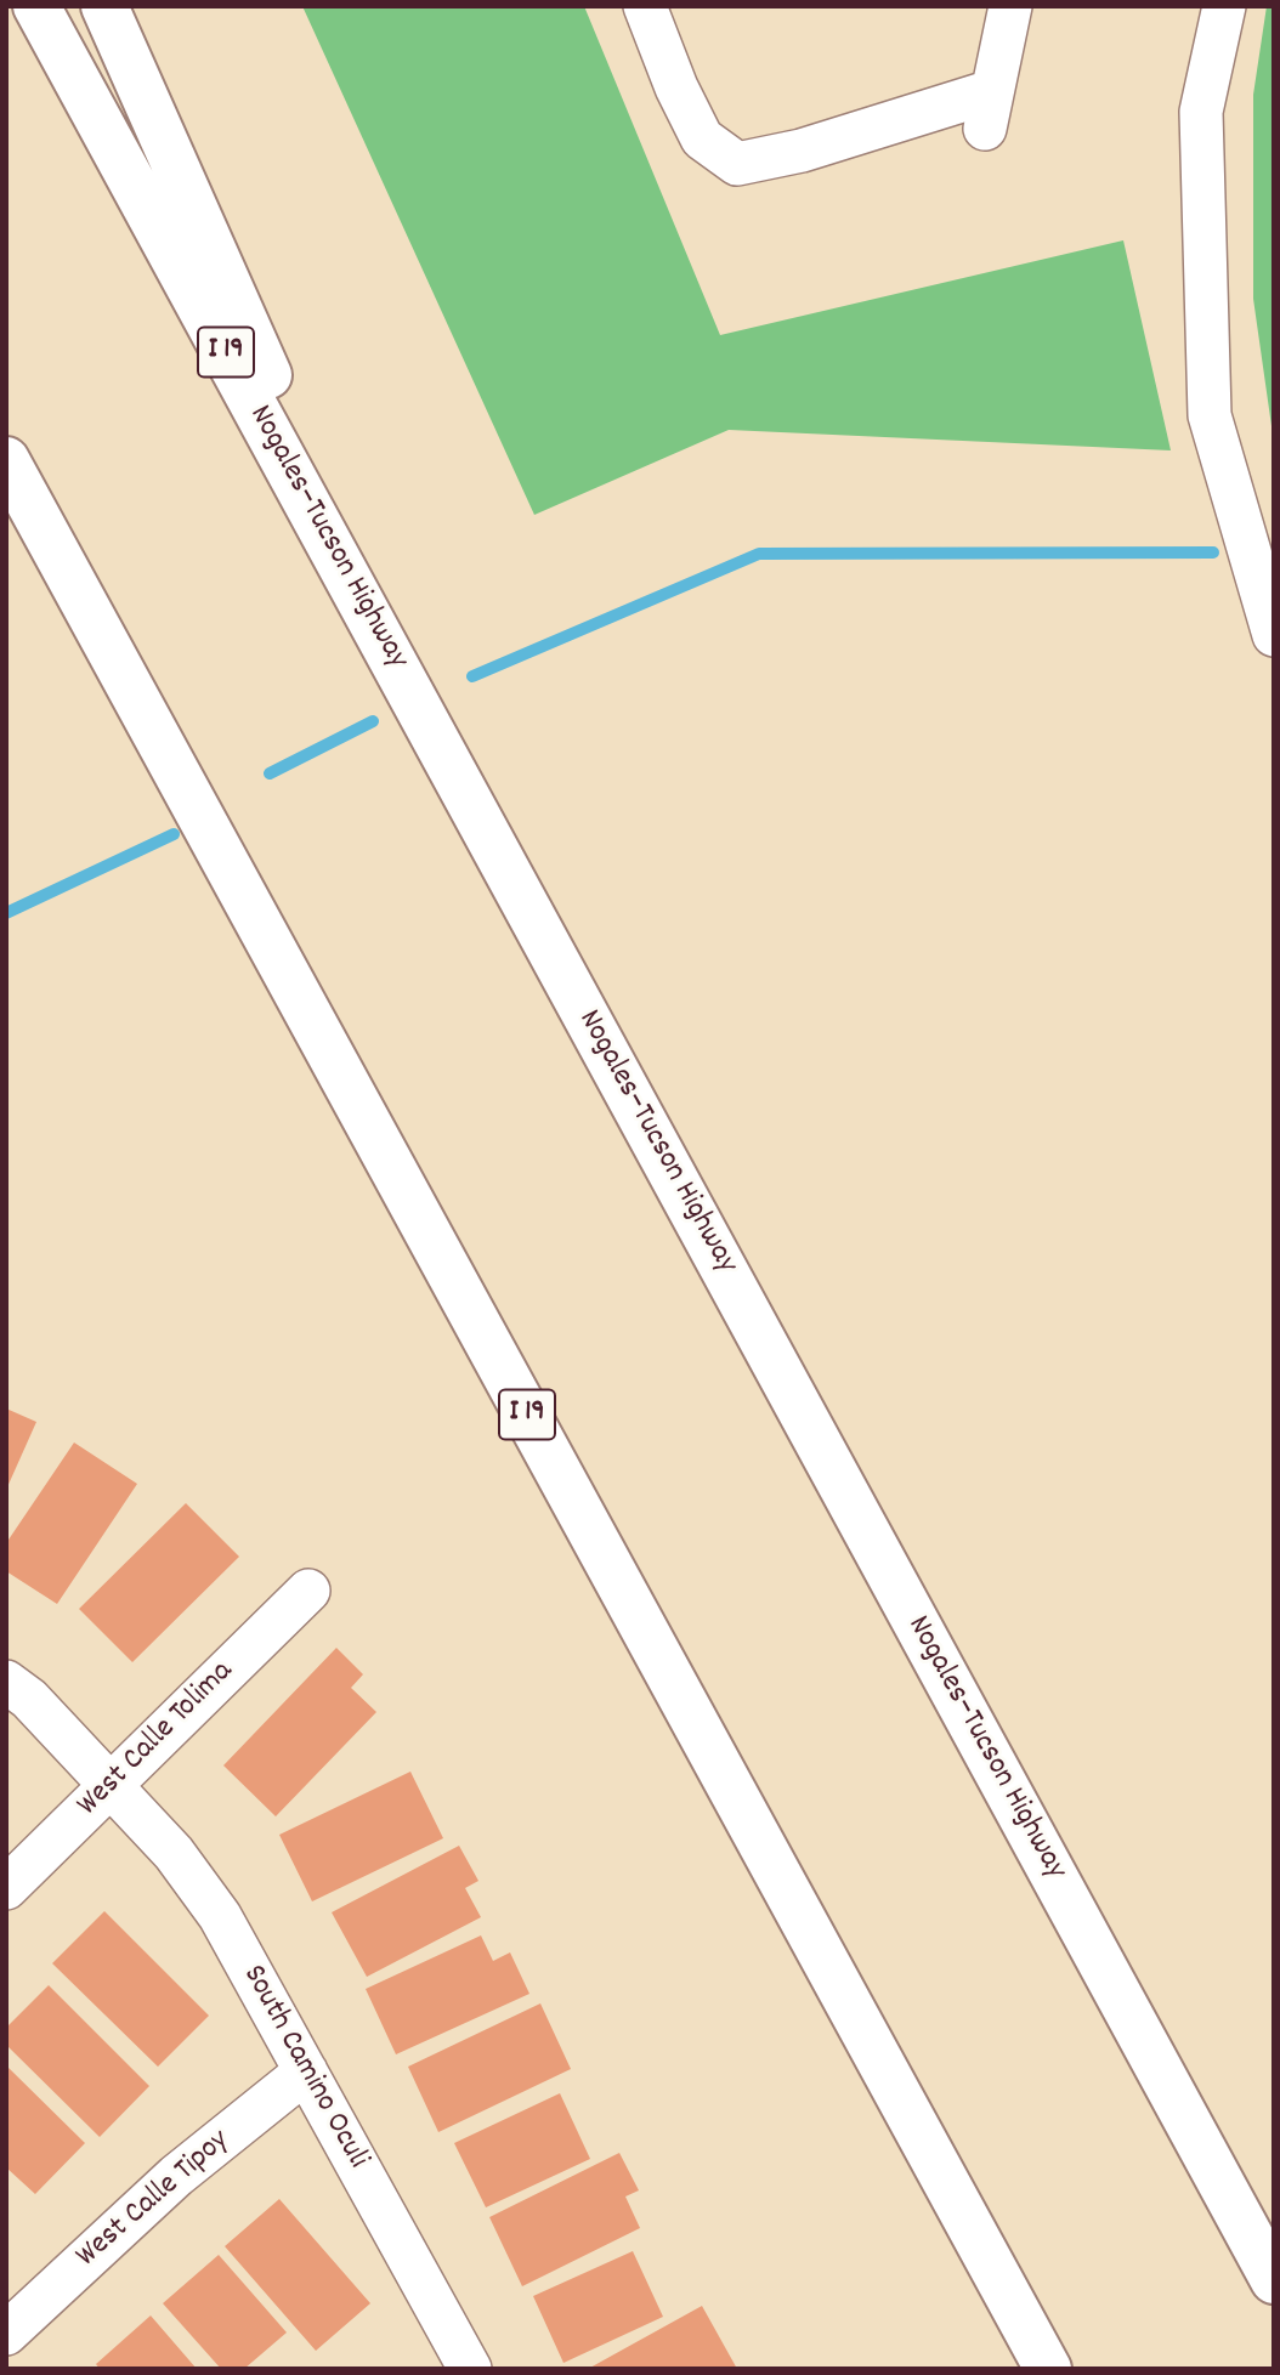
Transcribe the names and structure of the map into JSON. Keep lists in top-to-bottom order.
{
  "streets": {
    "highway": ["I 19", "Nogales–Tucson Highway"],
    "street": ["West Calle Tolima", "South Camino Oculi", "West Calle Tipoy"]
  },
  "crossings": [
    ["West Calle Tolima", "South Camino Oculi"],
    ["South Camino Oculi", "West Calle Tipoy"]
  ]
}
